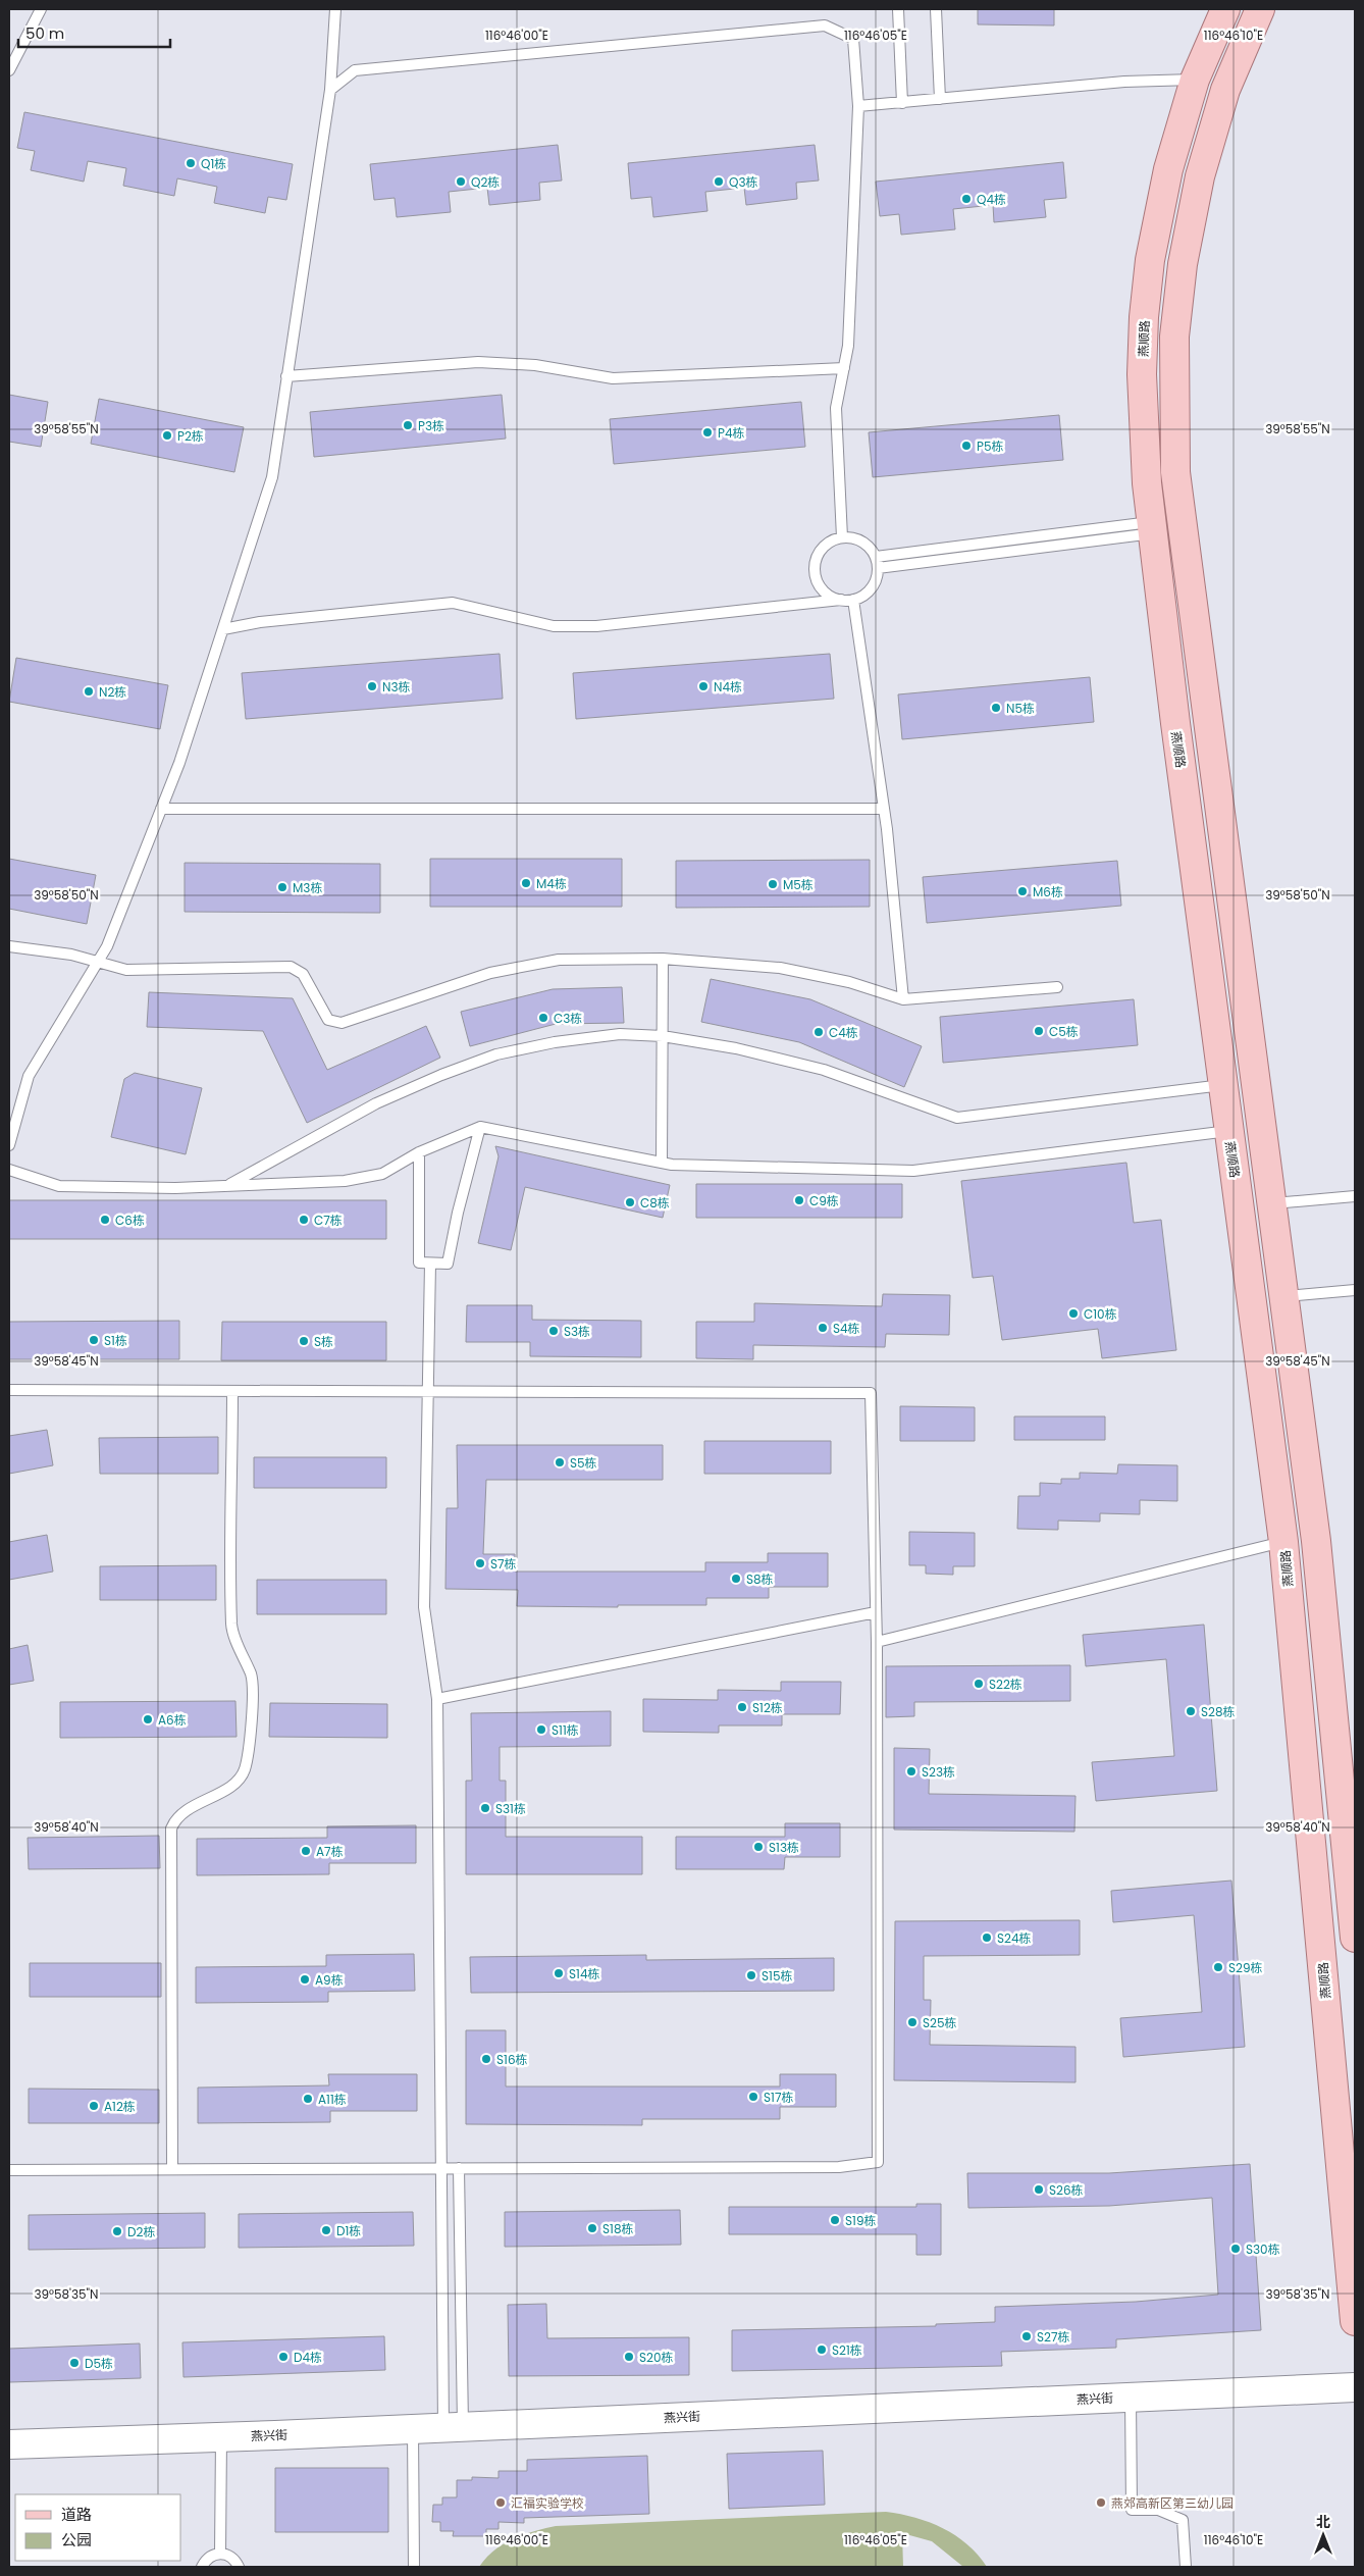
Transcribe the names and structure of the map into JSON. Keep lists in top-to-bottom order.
{
  "streets": {
    "main road": ["燕顺路"],
    "street": ["燕兴街"]
  },
  "places": [
    "Q1栋",
    "Q2栋",
    "Q3栋",
    "Q4栋",
    "P3栋",
    "P4栋",
    "P2栋",
    "P5栋",
    "N3栋",
    "N4栋",
    "N2栋",
    "N5栋",
    "M4栋",
    "M5栋",
    "M3栋",
    "M6栋",
    "C3栋",
    "C5栋",
    "C4栋",
    "C9栋",
    "C8栋",
    "C6栋",
    "C7栋",
    "C10栋",
    "S4栋",
    "S3栋",
    "S1栋",
    "S栋",
    "S5栋",
    "S7栋",
    "S8栋",
    "S22栋",
    "S12栋",
    "S28栋",
    "A6栋",
    "S11栋",
    "S23栋",
    "S31栋",
    "S13栋",
    "A7栋",
    "S24栋",
    "S29栋",
    "S14栋",
    "S15栋",
    "A9栋",
    "S25栋",
    "S16栋",
    "S17栋",
    "A11栋",
    "A12栋",
    "S26栋",
    "S19栋",
    "S18栋",
    "D1栋",
    "D2栋",
    "S30栋",
    "S27栋",
    "S21栋",
    "D4栋",
    "S20栋",
    "D5栋",
    "汇福实验学校",
    "燕郊高新区第三幼儿园"
  ],
  "legend": ["道路", "公园"],
  "scale_bar": "50 m",
  "north": "top",
  "coordinates": [
    "116°46'00\"E",
    "116°46'05\"E",
    "116°46'10\"E",
    "39°58'55\"N",
    "39°58'50\"N",
    "39°58'45\"N",
    "39°58'40\"N",
    "39°58'35\"N"
  ]
}
